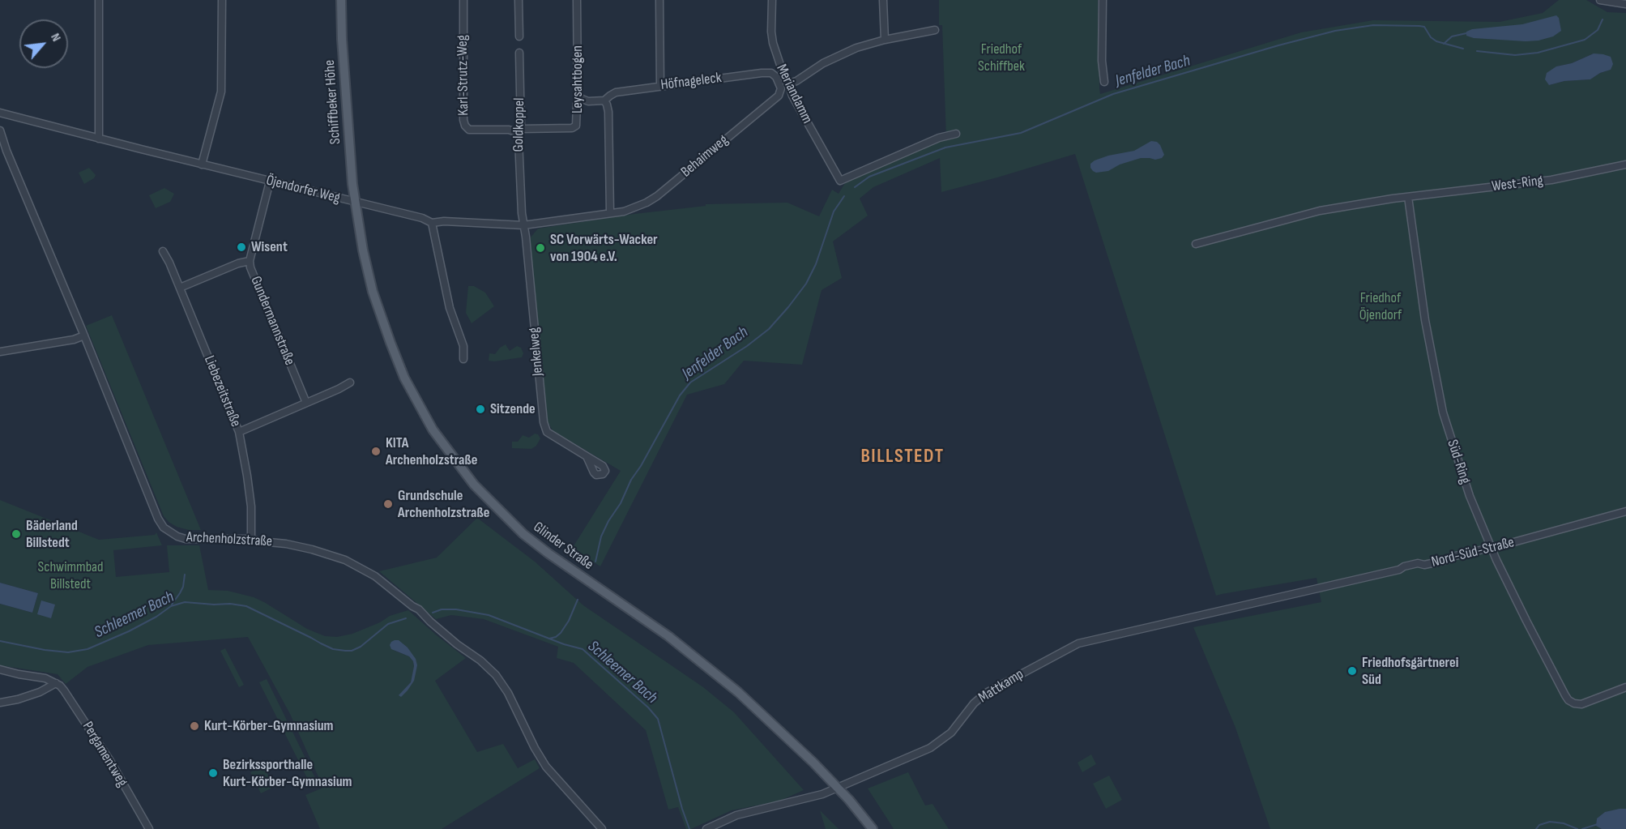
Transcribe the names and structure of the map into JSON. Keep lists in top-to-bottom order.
{
  "streets": {
    "main road": ["Schiffbeker Höhe", "Glinder Straße"],
    "street": [
      "Karl-Strutz-Weg",
      "Leysahtbogen",
      "Höfnageleck",
      "Meriandamm",
      "Goldkoppel",
      "Behaimweg",
      "West-Ring",
      "Öjendorfer Weg",
      "Gundermannstraße",
      "Jenkelweg",
      "Liebezeitstraße",
      "Süd-Ring",
      "Archenholzstraße",
      "Nord-Süd-Straße",
      "Mattkamp",
      "Pergamentweg"
    ]
  },
  "crossings": [
    ["Karl-Strutz-Weg", "Leysahtbogen"],
    ["Karl-Strutz-Weg", "Goldkoppel"],
    ["Leysahtbogen", "Höfnageleck"],
    ["Leysahtbogen", "Goldkoppel"],
    ["Höfnageleck", "Behaimweg"],
    ["Schiffbeker Höhe", "Öjendorfer Weg"],
    ["Schiffbeker Höhe", "Glinder Straße"],
    ["Goldkoppel", "Öjendorfer Weg"],
    ["Goldkoppel", "Jenkelweg"],
    ["Behaimweg", "Öjendorfer Weg"],
    ["West-Ring", "Süd-Ring"],
    ["Öjendorfer Weg", "Gundermannstraße"],
    ["Öjendorfer Weg", "Jenkelweg"],
    ["Öjendorfer Weg", "Glinder Straße"],
    ["Liebezeitstraße", "Archenholzstraße"],
    ["Süd-Ring", "Nord-Süd-Straße"],
    ["Glinder Straße", "Mattkamp"],
    ["Nord-Süd-Straße", "Mattkamp"]
  ],
  "districts": ["BILLSTEDT"],
  "water": ["Jenfelder Bach", "Schleemer Bach"],
  "parks": ["Friedhof Schiffbek", "Friedhof Öjendorf", "Schwimmbad Billstedt"],
  "places": [
    "Wisent",
    "SC Vorwärts-Wacker von 1904 e.V.",
    "Sitzende",
    "KITA Archenholzstraße",
    "Grundschule Archenholzstraße",
    "Bäderland Billstedt",
    "Friedhofsgärtnerei Süd",
    "Kurt-Körber-Gymnasium",
    "Bezirkssporthalle Kurt-Körber-Gymnasium"
  ],
  "north": "top right"
}
